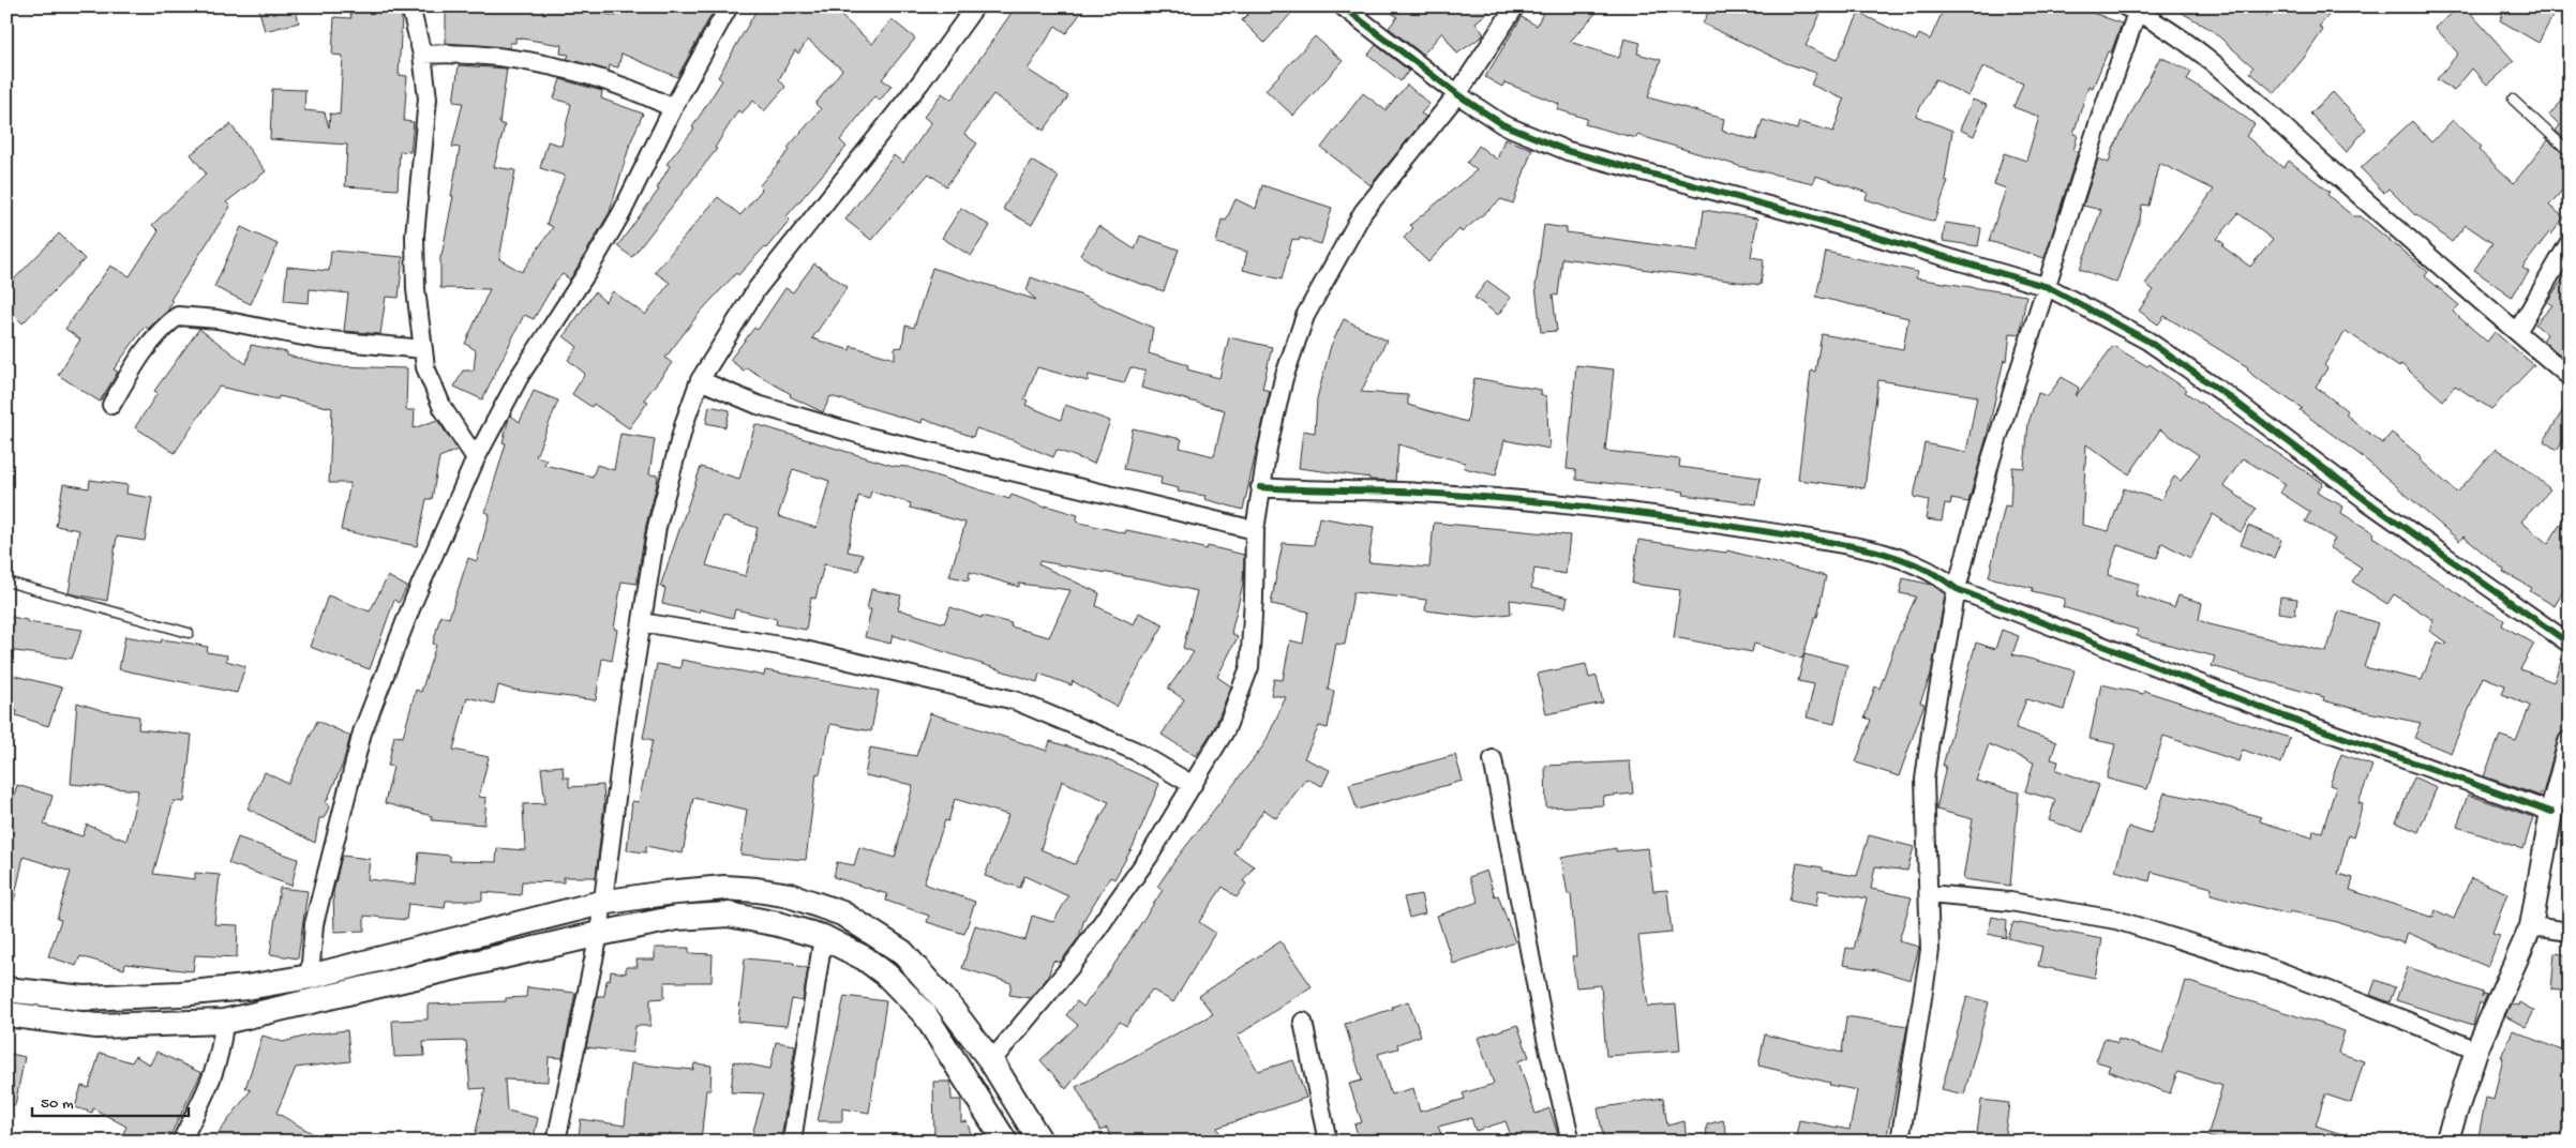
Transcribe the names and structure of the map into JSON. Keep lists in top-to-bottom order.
{
  "scale_bar": "50 m"
}
